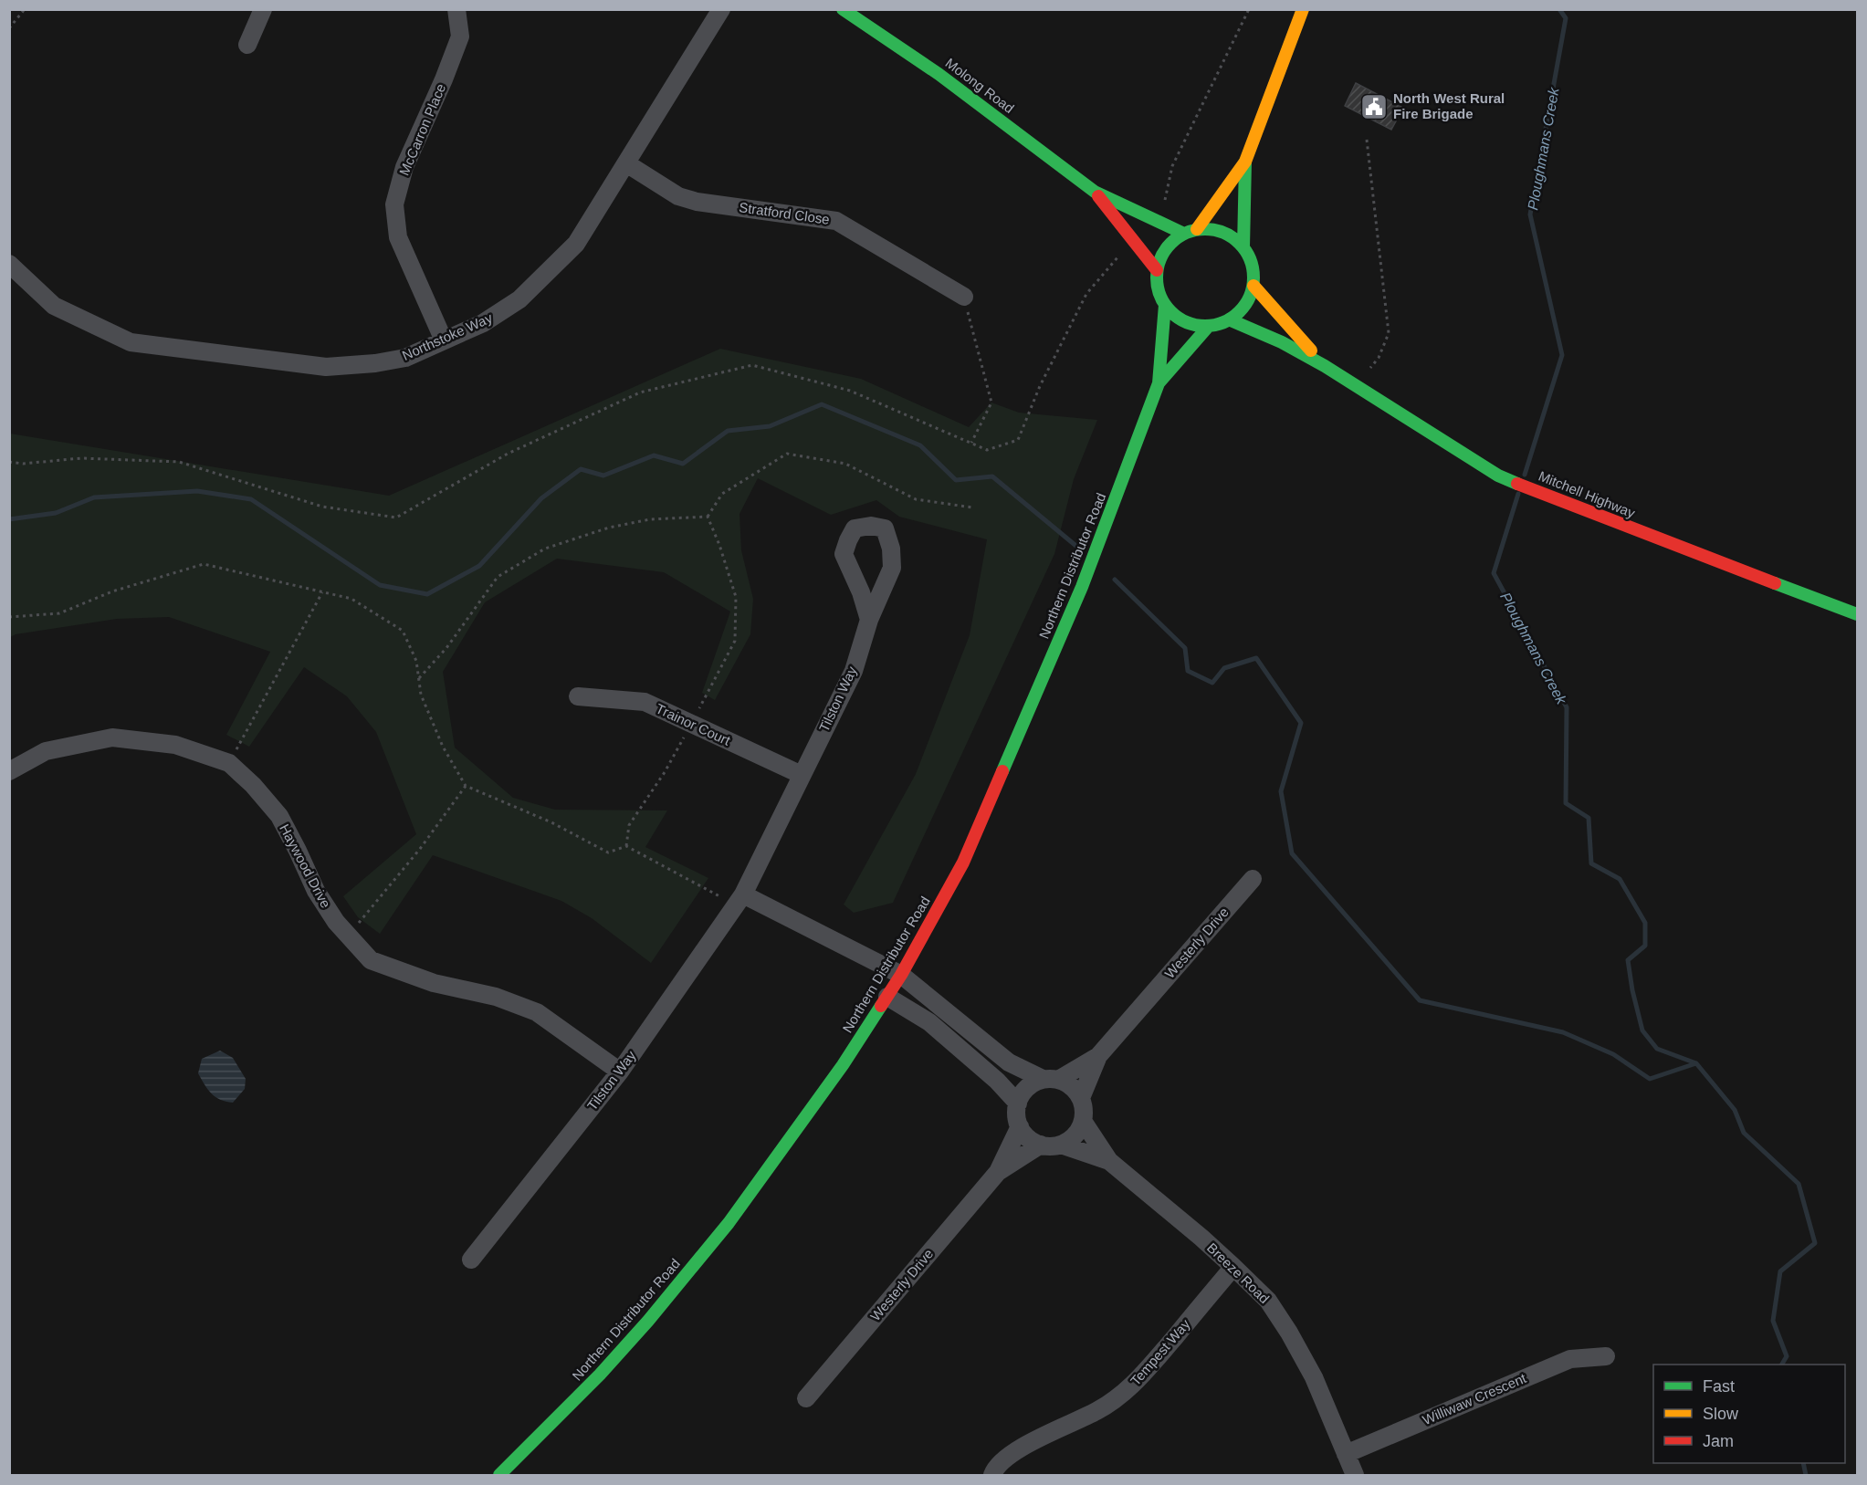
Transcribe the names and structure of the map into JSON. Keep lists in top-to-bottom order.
{
  "streets": {
    "main road": ["Molong Road", "Mitchell Highway", "Northern Distributor Road"],
    "street": [
      "McCarron Place",
      "Stratford Close",
      "Northstoke Way",
      "Tilston Way",
      "Trainor Court",
      "Haywood Drive",
      "Westerly Drive",
      "Breeze Road",
      "Tempest Way",
      "Williwaw Crescent"
    ]
  },
  "crossings": [
    ["Molong Road", "Mitchell Highway"],
    ["Molong Road", "Northern Distributor Road"],
    ["McCarron Place", "Northstoke Way"],
    ["Stratford Close", "Northstoke Way"],
    ["Mitchell Highway", "Northern Distributor Road"],
    ["Tilston Way", "Trainor Court"],
    ["Tilston Way", "Haywood Drive"],
    ["Westerly Drive", "Breeze Road"],
    ["Breeze Road", "Tempest Way"],
    ["Breeze Road", "Williwaw Crescent"]
  ],
  "water": ["Ploughmans Creek"],
  "places": {
    "public building": ["North West Rural Fire Brigade"]
  },
  "legend": ["Fast", "Slow", "Jam"]
}
